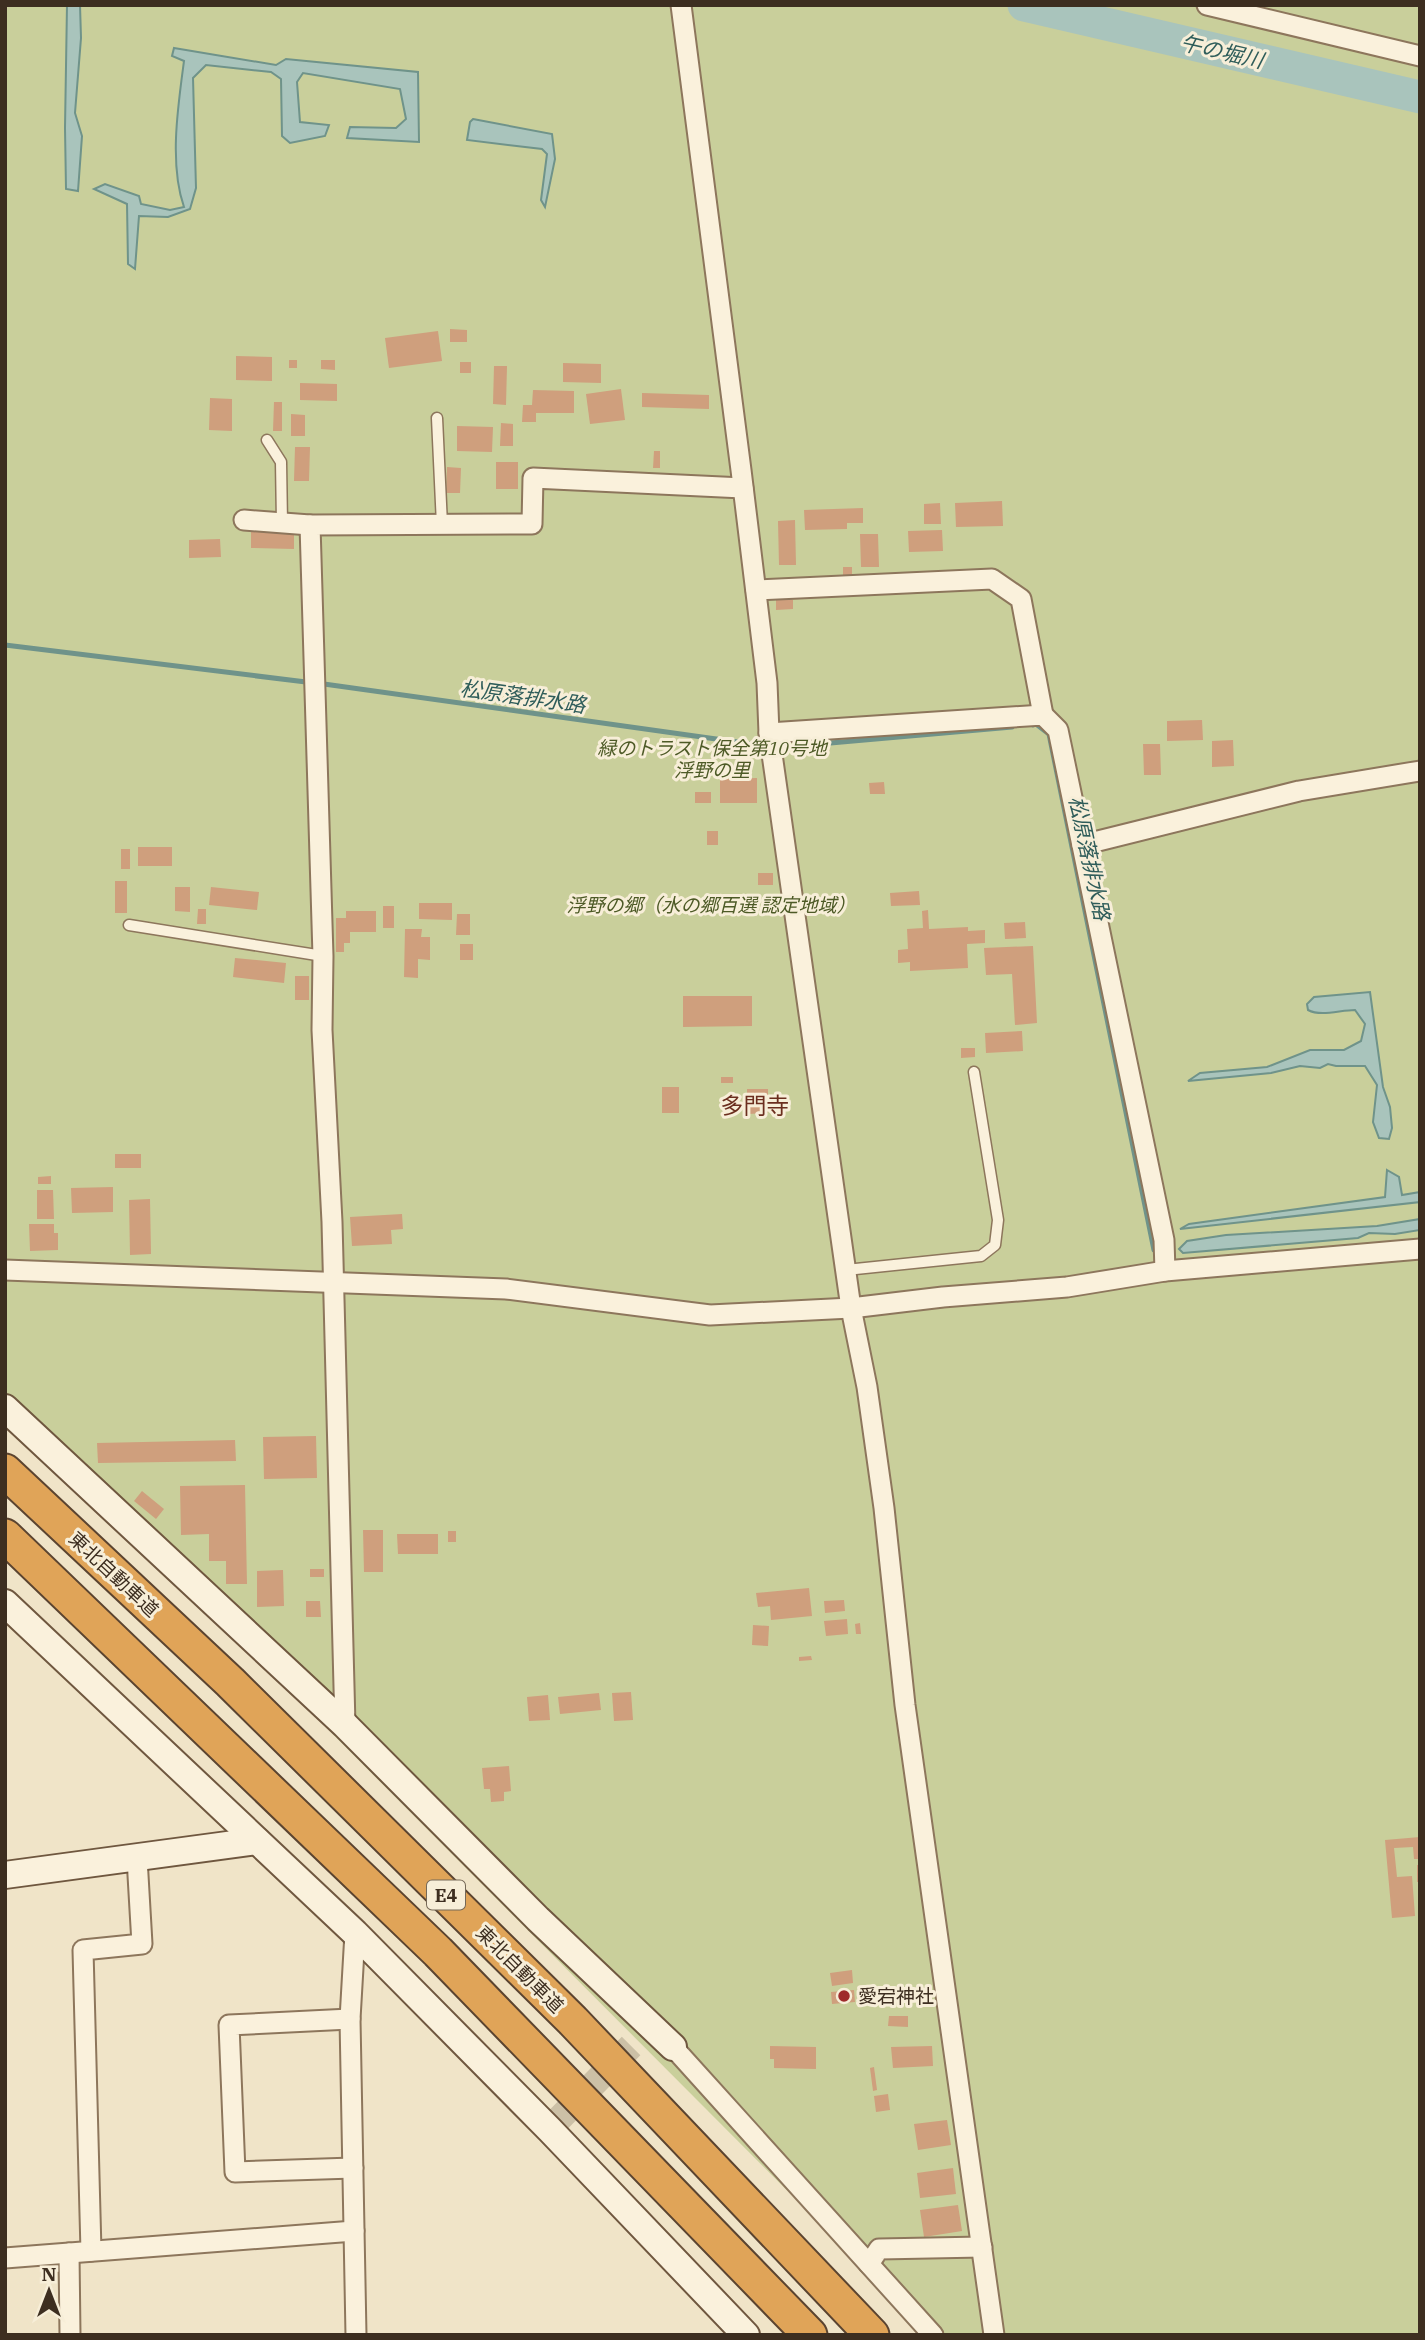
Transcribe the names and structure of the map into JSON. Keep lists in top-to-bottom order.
{
  "streets": {
    "highway": ["東北自動車道", "E4"]
  },
  "districts": ["多門寺"],
  "water": ["午の堀川", "松原落排水路"],
  "parks": ["緑のトラスト保全第10号地 浮野の里", "浮野の郷（水の郷百選 認定地域）"],
  "places": ["愛宕神社"],
  "north": "top"
}
